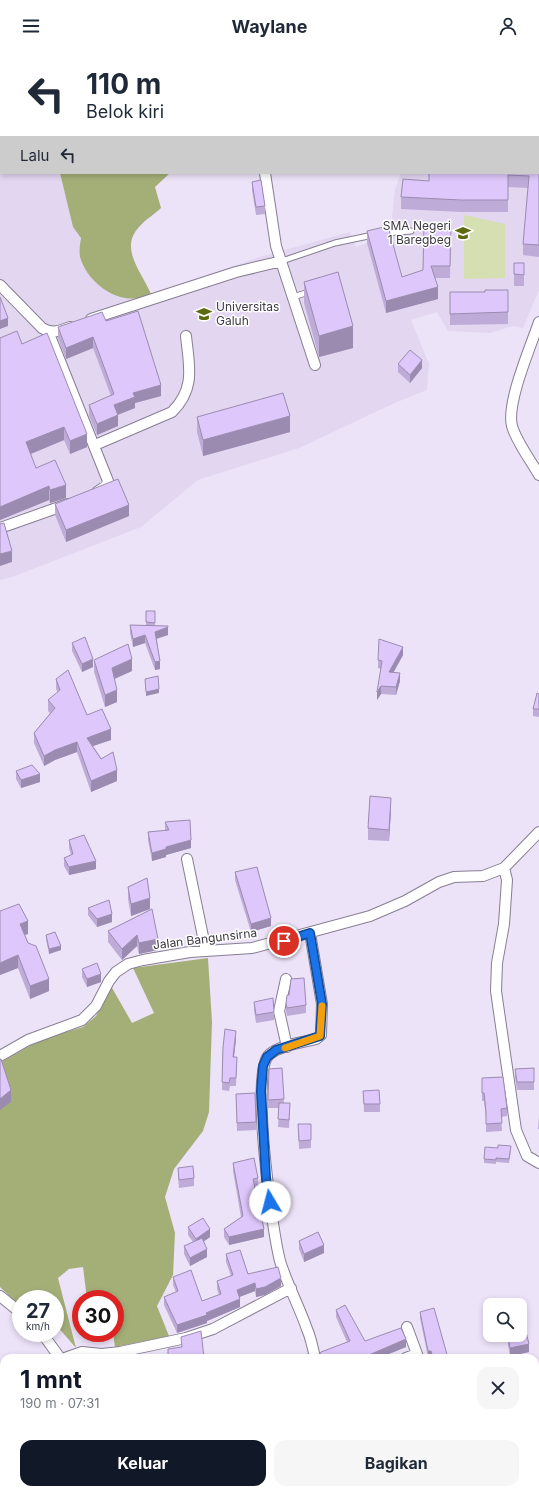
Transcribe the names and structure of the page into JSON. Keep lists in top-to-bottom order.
{
  "streets": {
    "street": ["Jalan Bangunsirna"]
  },
  "places": {
    "school or university": ["SMA Negeri 1 Baregbeg", "Universitas Galuh"]
  },
  "page": {
    "header": "Waylane",
    "turn": ["110 m", "Belok kiri"],
    "then": "Lalu",
    "speed": "27 km/h",
    "limit": "30",
    "heading": ["1 mnt", "190 m · 07:31"],
    "buttons": ["Keluar", "Bagikan"]
  }
}
